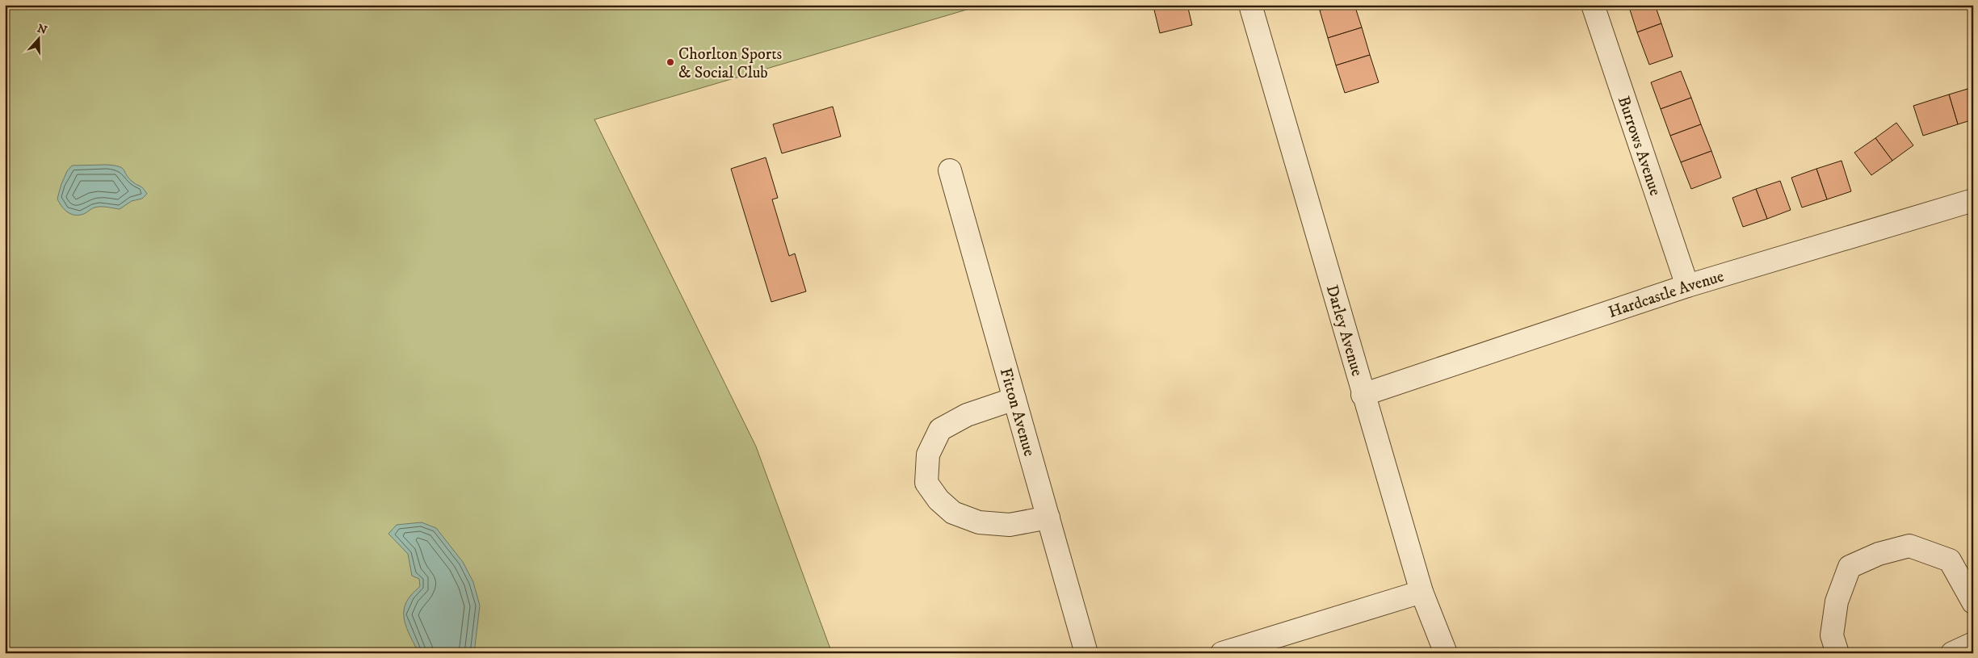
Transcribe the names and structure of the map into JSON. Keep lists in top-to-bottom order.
{
  "streets": {
    "street": [
      "Burrows Avenue",
      "Hardcastle Avenue",
      "Darley Avenue",
      "Fitton Avenue"
    ]
  },
  "crossings": [
    ["Burrows Avenue", "Hardcastle Avenue"],
    ["Hardcastle Avenue", "Darley Avenue"]
  ],
  "places": ["Chorlton Sports & Social Club"],
  "north": "top"
}
